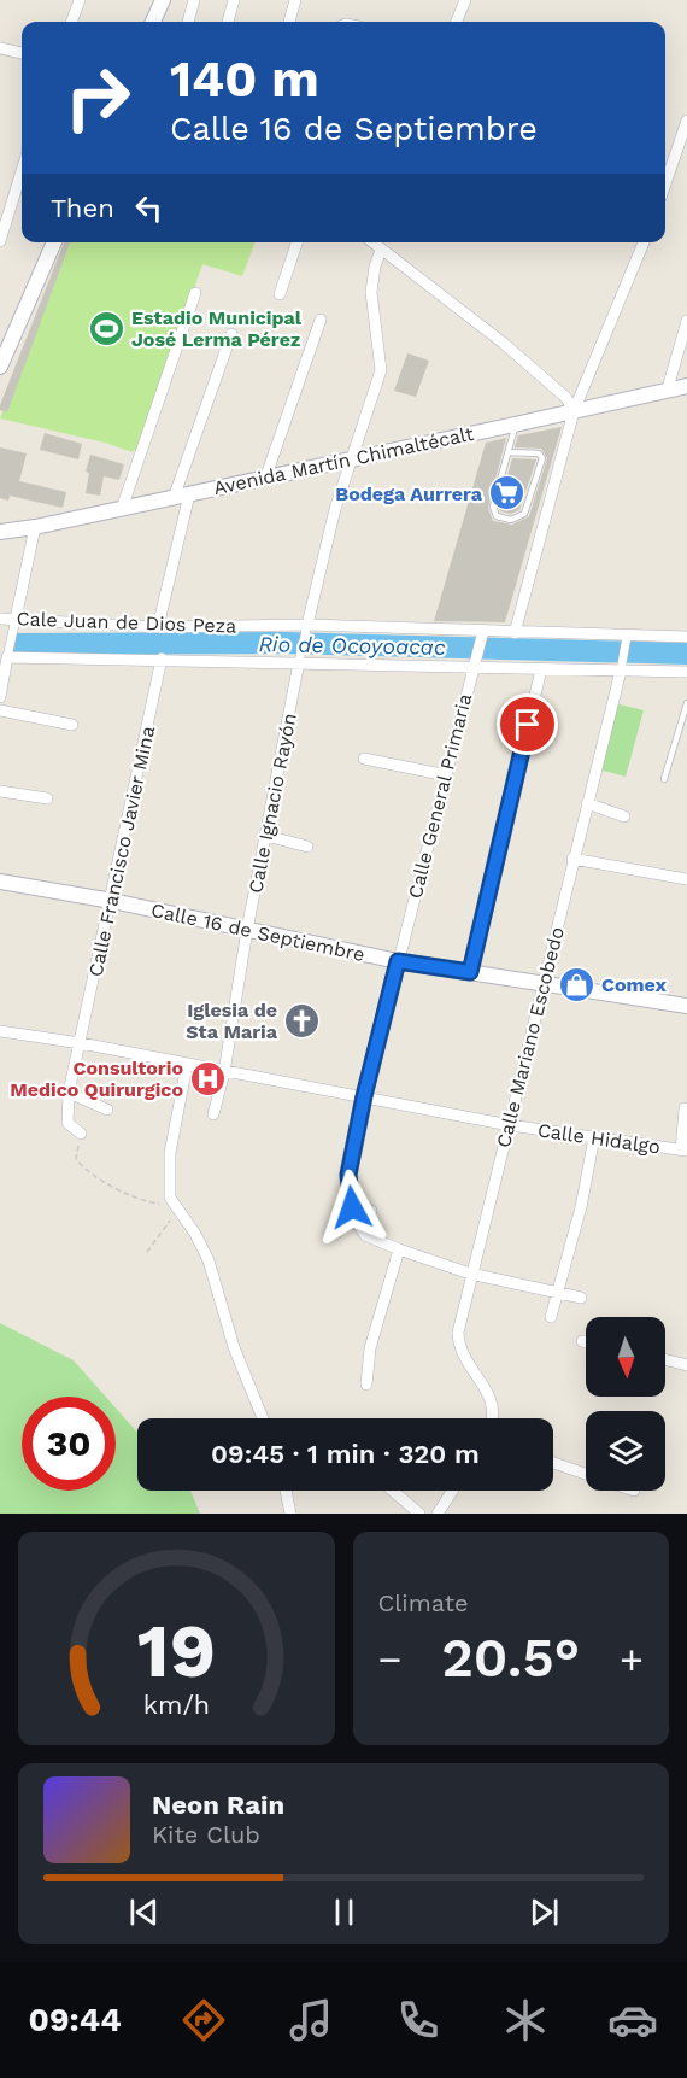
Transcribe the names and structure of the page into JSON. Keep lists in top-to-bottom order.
{
  "streets": {
    "main road": ["Avenida Martín Chimaltécalt", "Calle 16 de Septiembre"],
    "street": [
      "Cale Juan de Dios Peza",
      "Calle General Primaria",
      "Calle Ignacio Rayón",
      "Calle Francisco Javier Mina",
      "Calle Mariano Escobedo",
      "Calle Hidalgo"
    ]
  },
  "crossings": [
    ["Cale Juan de Dios Peza", "Calle General Primaria"],
    ["Cale Juan de Dios Peza", "Calle Mariano Escobedo"],
    ["Calle General Primaria", "Calle 16 de Septiembre"],
    ["Calle General Primaria", "Calle Hidalgo"],
    ["Calle Ignacio Rayón", "Calle 16 de Septiembre"],
    ["Calle Ignacio Rayón", "Calle Hidalgo"],
    ["Calle Francisco Javier Mina", "Calle 16 de Septiembre"],
    ["Calle Francisco Javier Mina", "Calle Hidalgo"],
    ["Calle 16 de Septiembre", "Calle Mariano Escobedo"],
    ["Calle Mariano Escobedo", "Calle Hidalgo"]
  ],
  "water": ["Rio de Ocoyoacac"],
  "places": {
    "sports": ["Estadio Municipal José Lerma Pérez"],
    "supermarket": ["Bodega Aurrera"],
    "shop": ["Comex"],
    "church": ["Iglesia de Sta Maria"],
    "hospital": ["Consultorio Medico Quirurgico"]
  },
  "north": "bottom",
  "page": {
    "turn": ["140 m", "Calle 16 de Septiembre"],
    "then": "Then",
    "limit": "30",
    "trip": "09:45 · 1 min · 320 m",
    "tile": "Climate",
    "heat": ["−", "20.5°", "+"],
    "song": ["Neon Rain", "Kite Club"],
    "tabs": "09:44",
    "gauge": ["19", "km/h"]
  }
}
